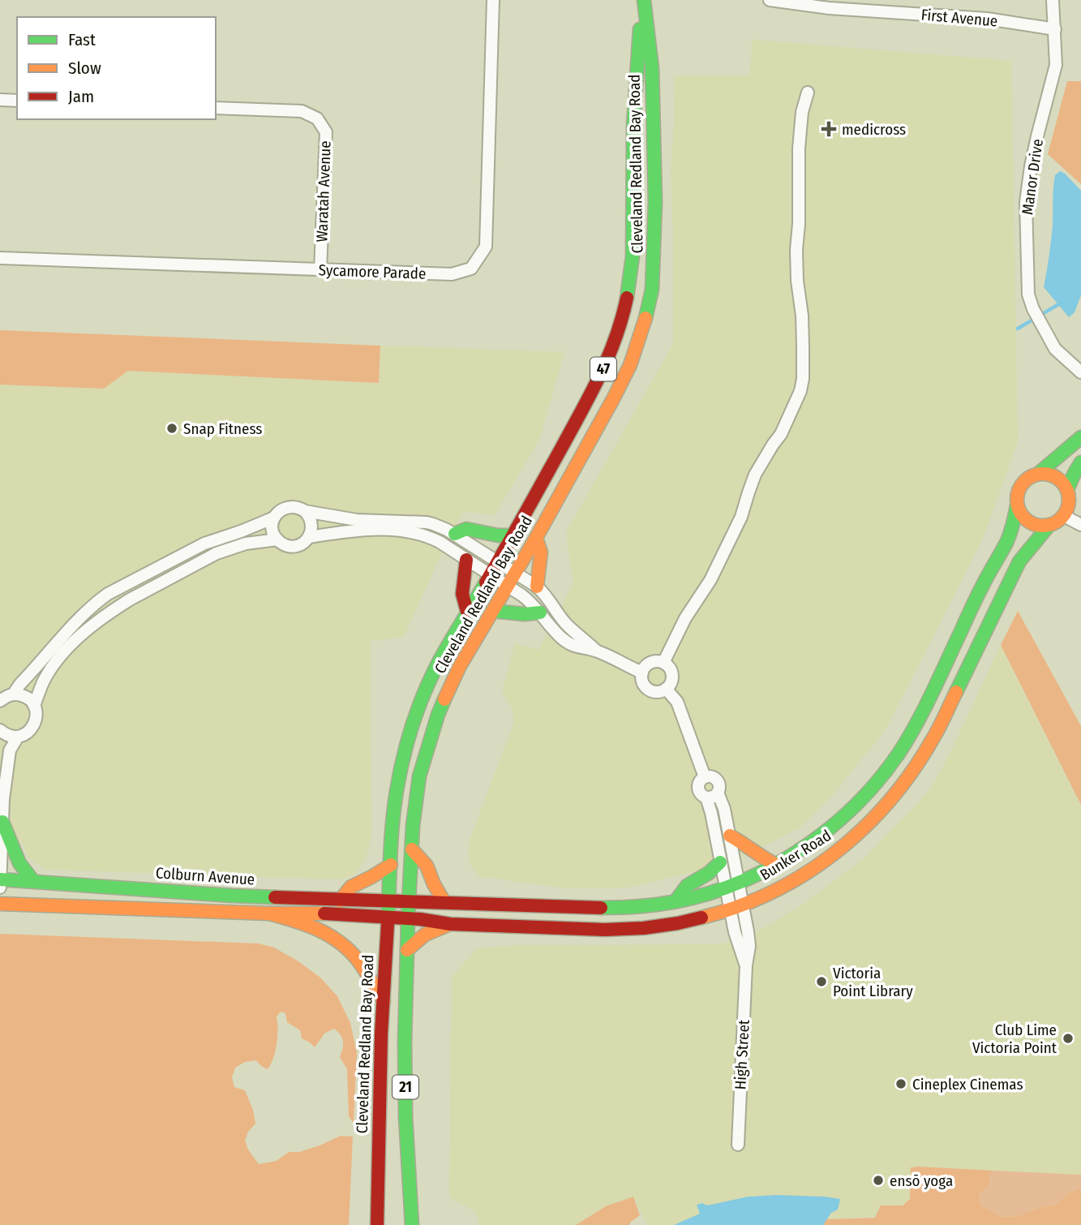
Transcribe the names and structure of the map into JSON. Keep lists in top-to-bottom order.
{
  "streets": {
    "main road": [
      "Cleveland Redland Bay Road",
      "47",
      "Bunker Road",
      "Colburn Avenue",
      "21"
    ],
    "street": [
      "First Avenue",
      "Manor Drive",
      "Waratah Avenue",
      "Sycamore Parade",
      "High Street"
    ]
  },
  "crossings": [
    ["First Avenue", "Manor Drive"],
    ["Cleveland Redland Bay Road", "Bunker Road"],
    ["Cleveland Redland Bay Road", "Colburn Avenue"],
    ["Waratah Avenue", "Sycamore Parade"],
    ["Bunker Road", "Colburn Avenue"],
    ["Bunker Road", "High Street"]
  ],
  "places": {
    "health": ["medicross"],
    "other": [
      "Snap Fitness",
      "Victoria Point Library",
      "Club Lime Victoria Point",
      "Cineplex Cinemas",
      "ensō yoga"
    ]
  },
  "legend": ["Fast", "Slow", "Jam"]
}
